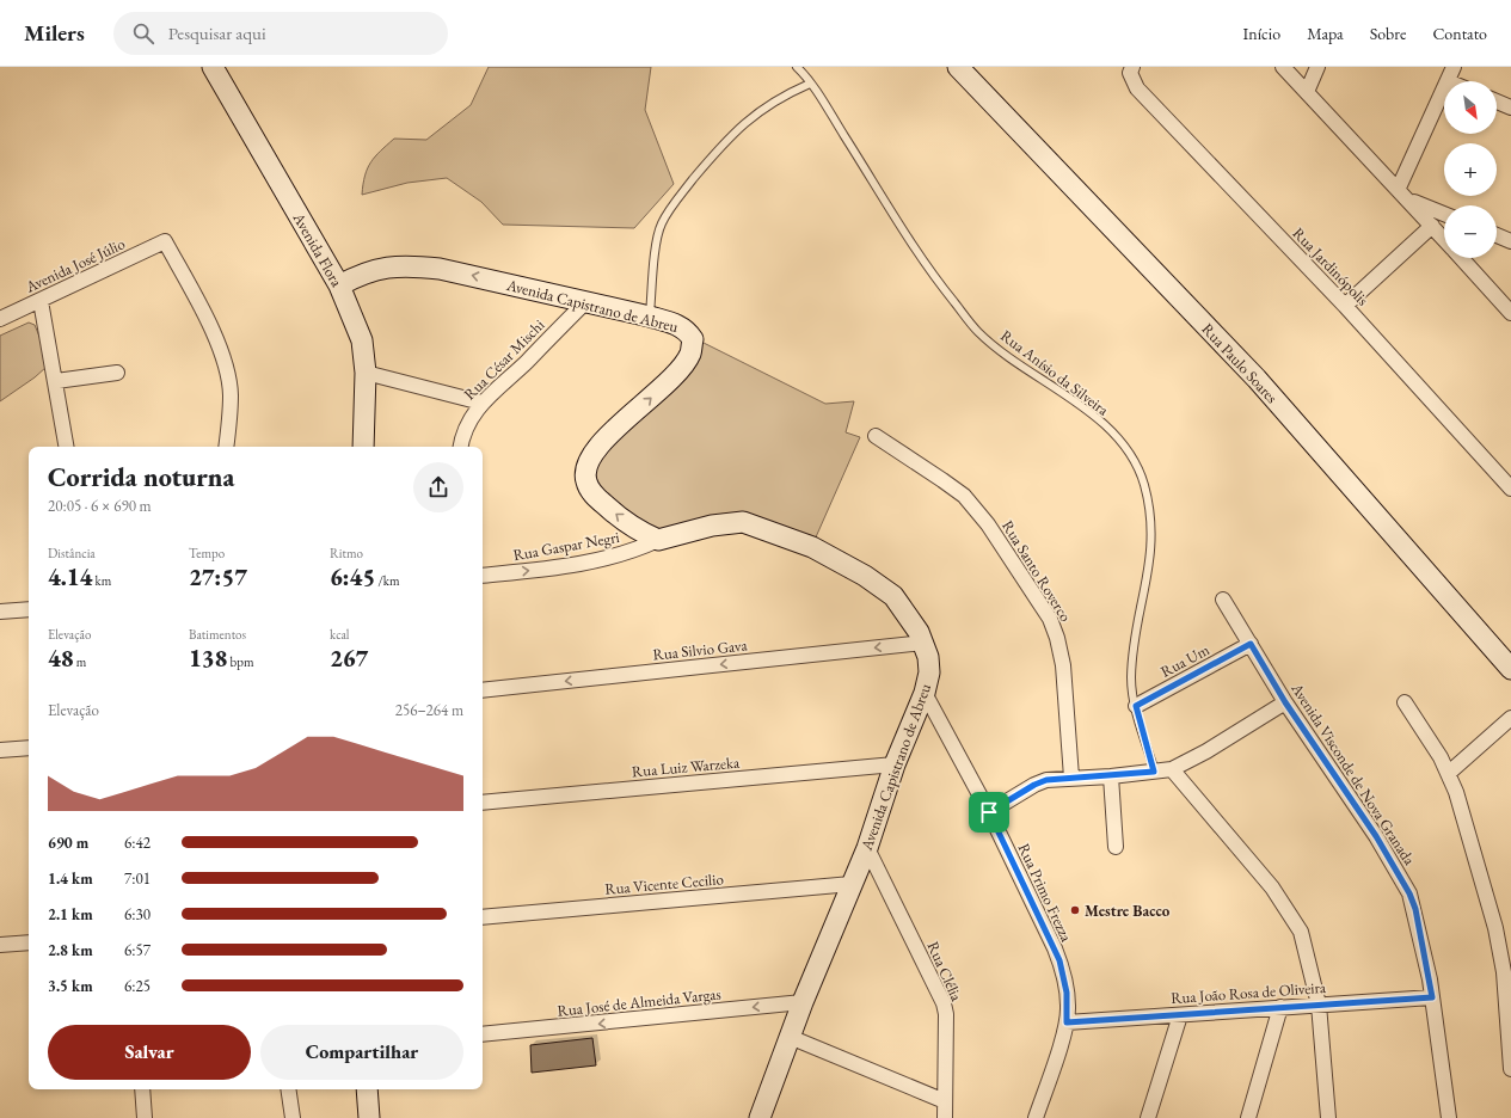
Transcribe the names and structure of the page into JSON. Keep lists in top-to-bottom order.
{
  "streets": {
    "street": [
      "Avenida Flora",
      "Avenida José Júlio",
      "Rua Jardinópolis",
      "Avenida Capistrano de Abreu",
      "Rua César Mischi",
      "Rua Paulo Soares",
      "Rua Gaspar Negri",
      "Rua Santo Roverco",
      "Rua Silvio Gava",
      "Rua Um",
      "Rua Luiz Warzeka",
      "Avenida Visconde de Nova Granada",
      "Rua Vicente Cecilio",
      "Rua Primo Frezza",
      "Rua Clélia",
      "Rua João Rosa de Oliveira",
      "Rua José de Almeida Vargas"
    ],
    "lane": ["Rua Anísio da Silveira"]
  },
  "crossings": [
    ["Avenida Flora", "Avenida Capistrano de Abreu"],
    ["Avenida Capistrano de Abreu", "Rua César Mischi"],
    ["Avenida Capistrano de Abreu", "Rua Gaspar Negri"],
    ["Avenida Capistrano de Abreu", "Rua Silvio Gava"],
    ["Avenida Capistrano de Abreu", "Rua Luiz Warzeka"],
    ["Avenida Capistrano de Abreu", "Rua Vicente Cecilio"],
    ["Avenida Capistrano de Abreu", "Rua Primo Frezza"],
    ["Avenida Capistrano de Abreu", "Rua Clélia"],
    ["Avenida Capistrano de Abreu", "Rua José de Almeida Vargas"],
    ["Rua Anísio da Silveira", "Rua Um"],
    ["Rua Um", "Avenida Visconde de Nova Granada"],
    ["Avenida Visconde de Nova Granada", "Rua João Rosa de Oliveira"],
    ["Rua Primo Frezza", "Rua João Rosa de Oliveira"]
  ],
  "one_way": ["Rua Gaspar Negri", "Rua Silvio Gava", "Rua José de Almeida Vargas"],
  "places": ["Mestre Bacco"],
  "north": "bottom right",
  "page": {
    "header": "Milers",
    "search": "Pesquisar aqui",
    "nav": [
      "Início",
      "Mapa",
      "Sobre",
      "Contato"
    ],
    "map_buttons": ["+", "−"],
    "heading": ["Corrida noturna", "20:05 · 6 × 690 m"],
    "stats": [
      ["Distância", "4.14 km"],
      ["Tempo", "27:57"],
      ["Ritmo", "6:45 /km"],
      ["Elevação", "48 m"],
      ["Batimentos", "138 bpm"],
      ["kcal", "267"]
    ],
    "chart": ["Elevação", "256–264 m"],
    "list": [
      {
        "name": "690 m",
        "note": "6:42"
      },
      {
        "name": "1.4 km",
        "note": "7:01"
      },
      {
        "name": "2.1 km",
        "note": "6:30"
      },
      {
        "name": "2.8 km",
        "note": "6:57"
      },
      {
        "name": "3.5 km",
        "note": "6:25"
      }
    ],
    "buttons": ["Salvar", "Compartilhar"]
  }
}
